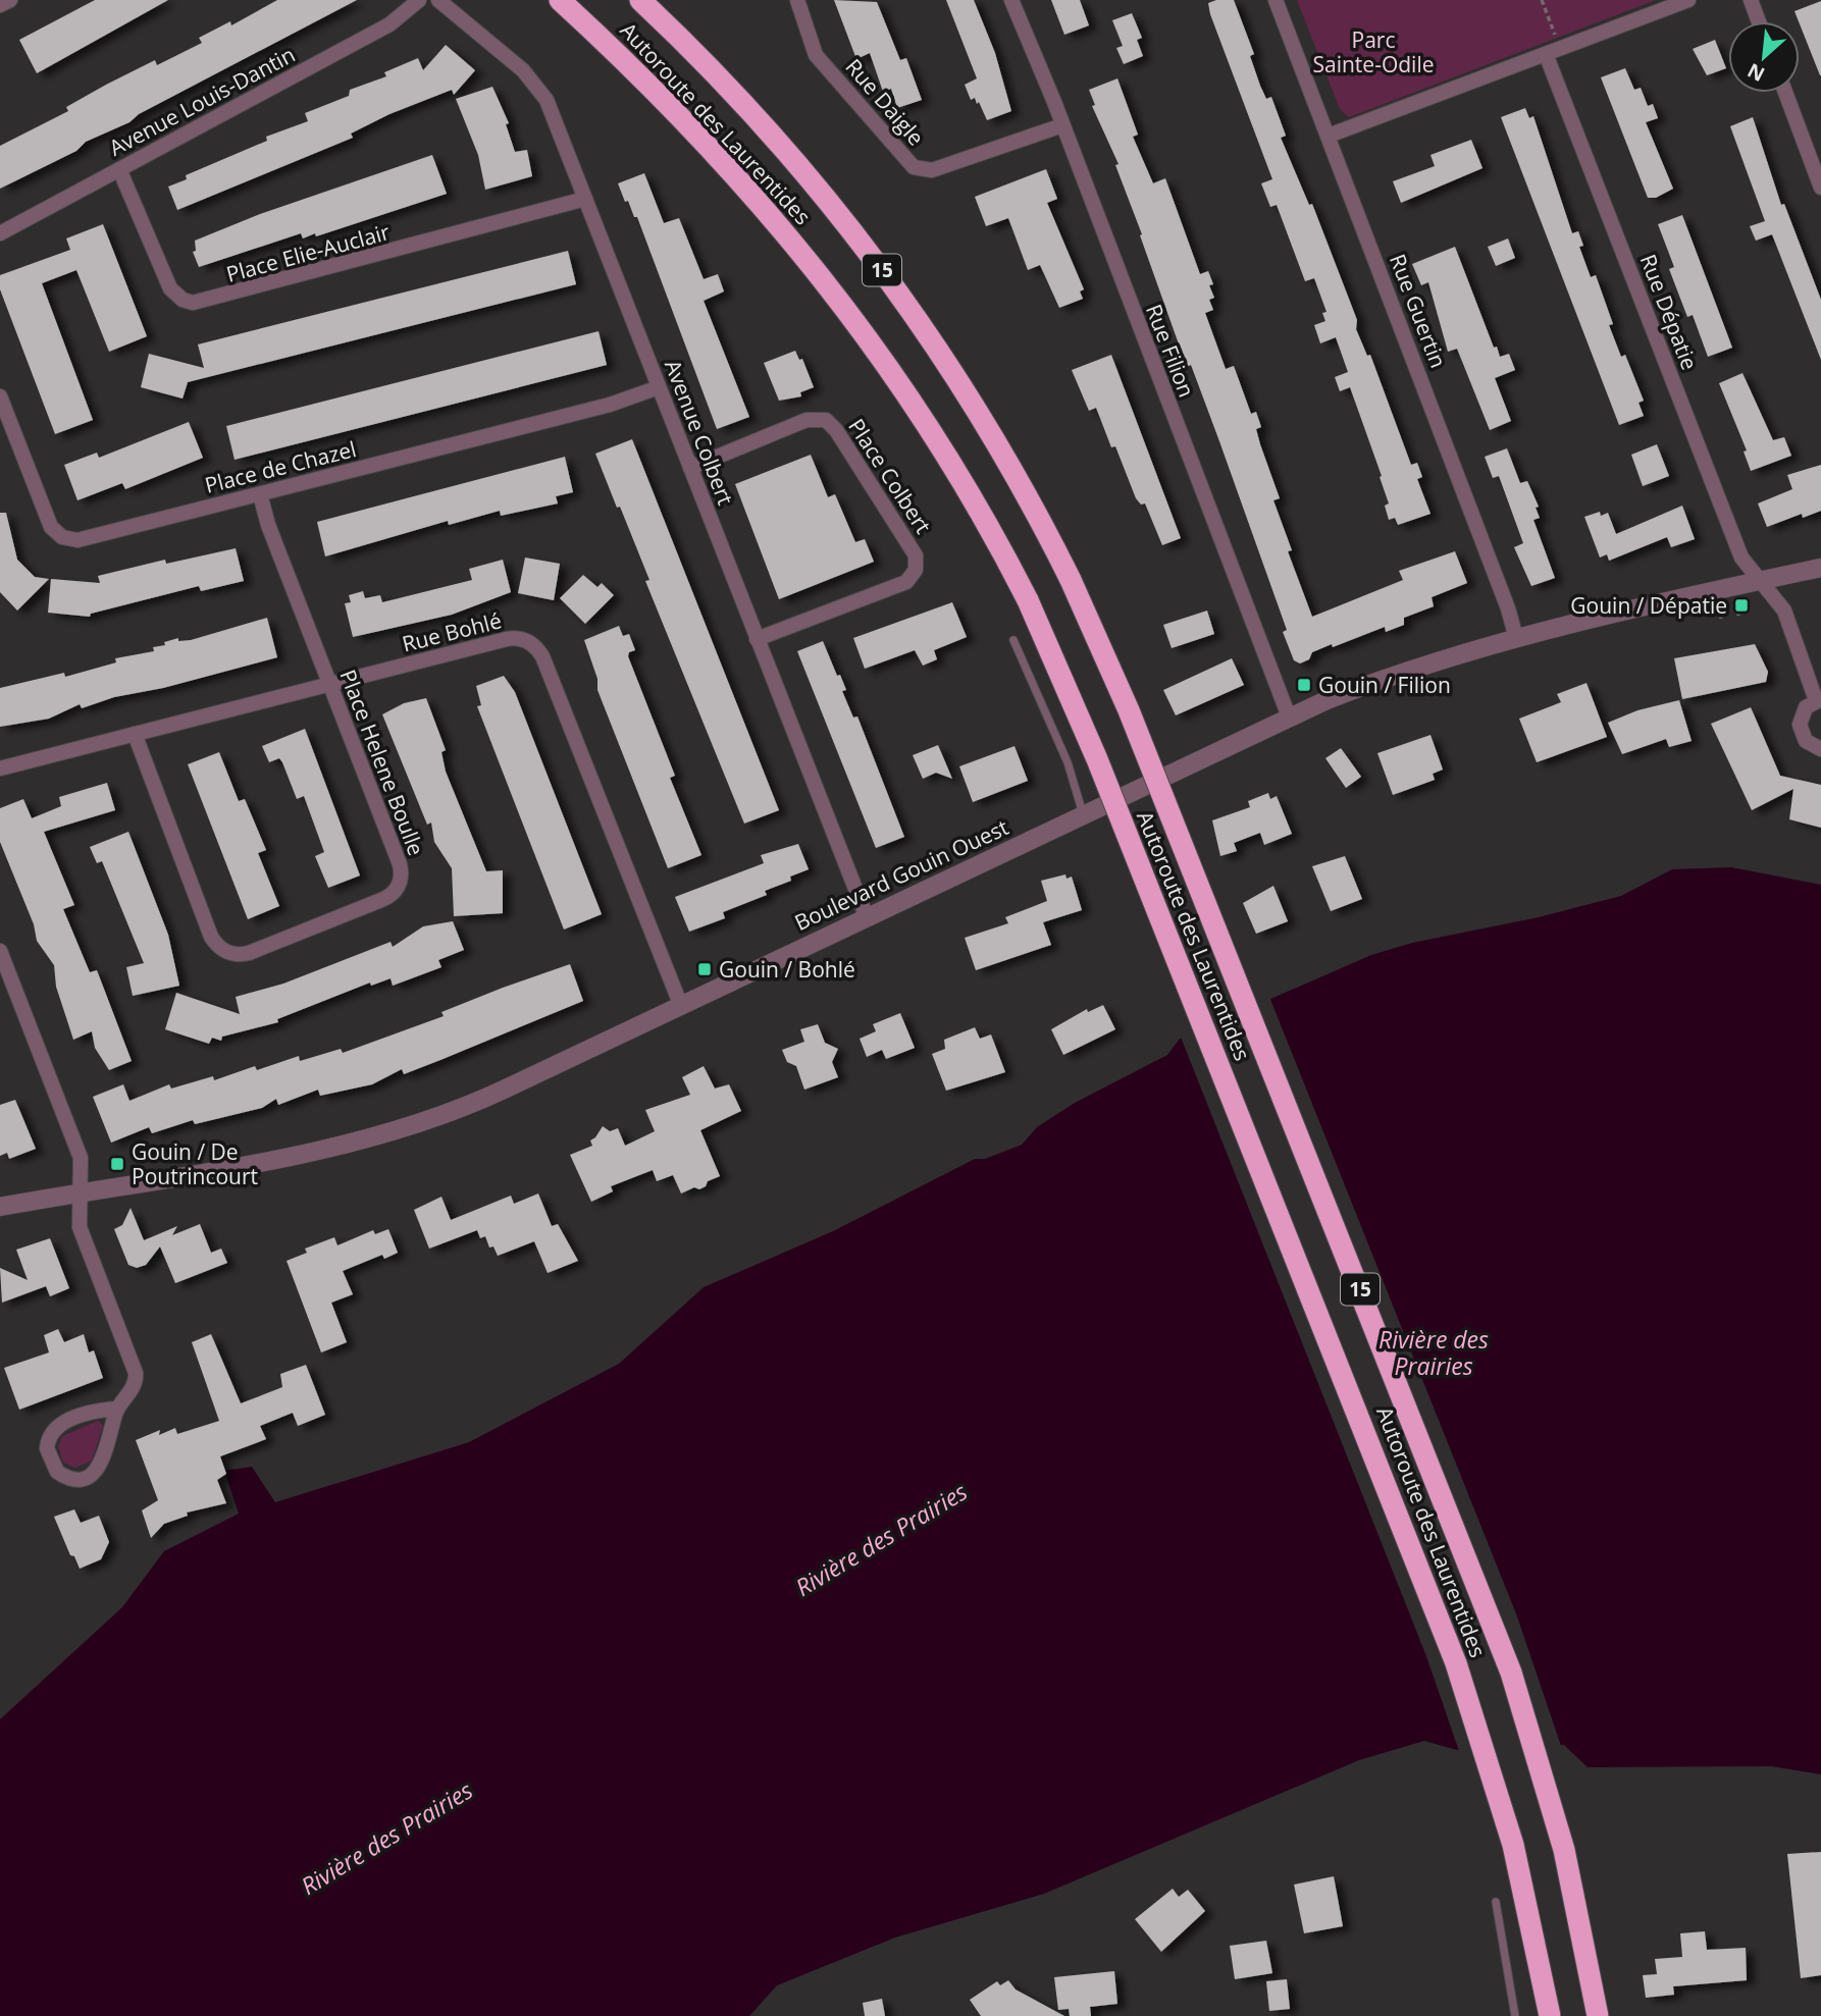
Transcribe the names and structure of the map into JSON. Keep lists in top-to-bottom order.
{
  "streets": {
    "highway": ["Autoroute des Laurentides", "15"],
    "street": [
      "Avenue Louis-Dantin",
      "Rue Daigle",
      "Place Elie-Auclair",
      "Rue Guertin",
      "Rue Dépatie",
      "Rue Filion",
      "Avenue Colbert",
      "Place de Chazel",
      "Place Colbert",
      "Rue Bohlé",
      "Place Helene Boulle",
      "Boulevard Gouin Ouest"
    ]
  },
  "crossings": [
    ["Avenue Louis-Dantin", "Place Elie-Auclair"],
    ["Rue Daigle", "Rue Filion"],
    ["Place Elie-Auclair", "Avenue Colbert"],
    ["Rue Guertin", "Boulevard Gouin Ouest"],
    ["Rue Dépatie", "Boulevard Gouin Ouest"],
    ["Rue Filion", "Boulevard Gouin Ouest"],
    ["Avenue Colbert", "Place de Chazel"],
    ["Avenue Colbert", "Place Colbert"],
    ["Avenue Colbert", "Boulevard Gouin Ouest"],
    ["Place de Chazel", "Place Helene Boulle"],
    ["Rue Bohlé", "Place Helene Boulle"],
    ["Rue Bohlé", "Boulevard Gouin Ouest"]
  ],
  "water": ["Rivière des Prairies"],
  "parks": ["Parc Sainte-Odile"],
  "places": {
    "transit": [
      "Gouin / Dépatie",
      "Gouin / Filion",
      "Gouin / Bohlé",
      "Gouin / De Poutrincourt"
    ]
  },
  "north": "bottom left"
}
